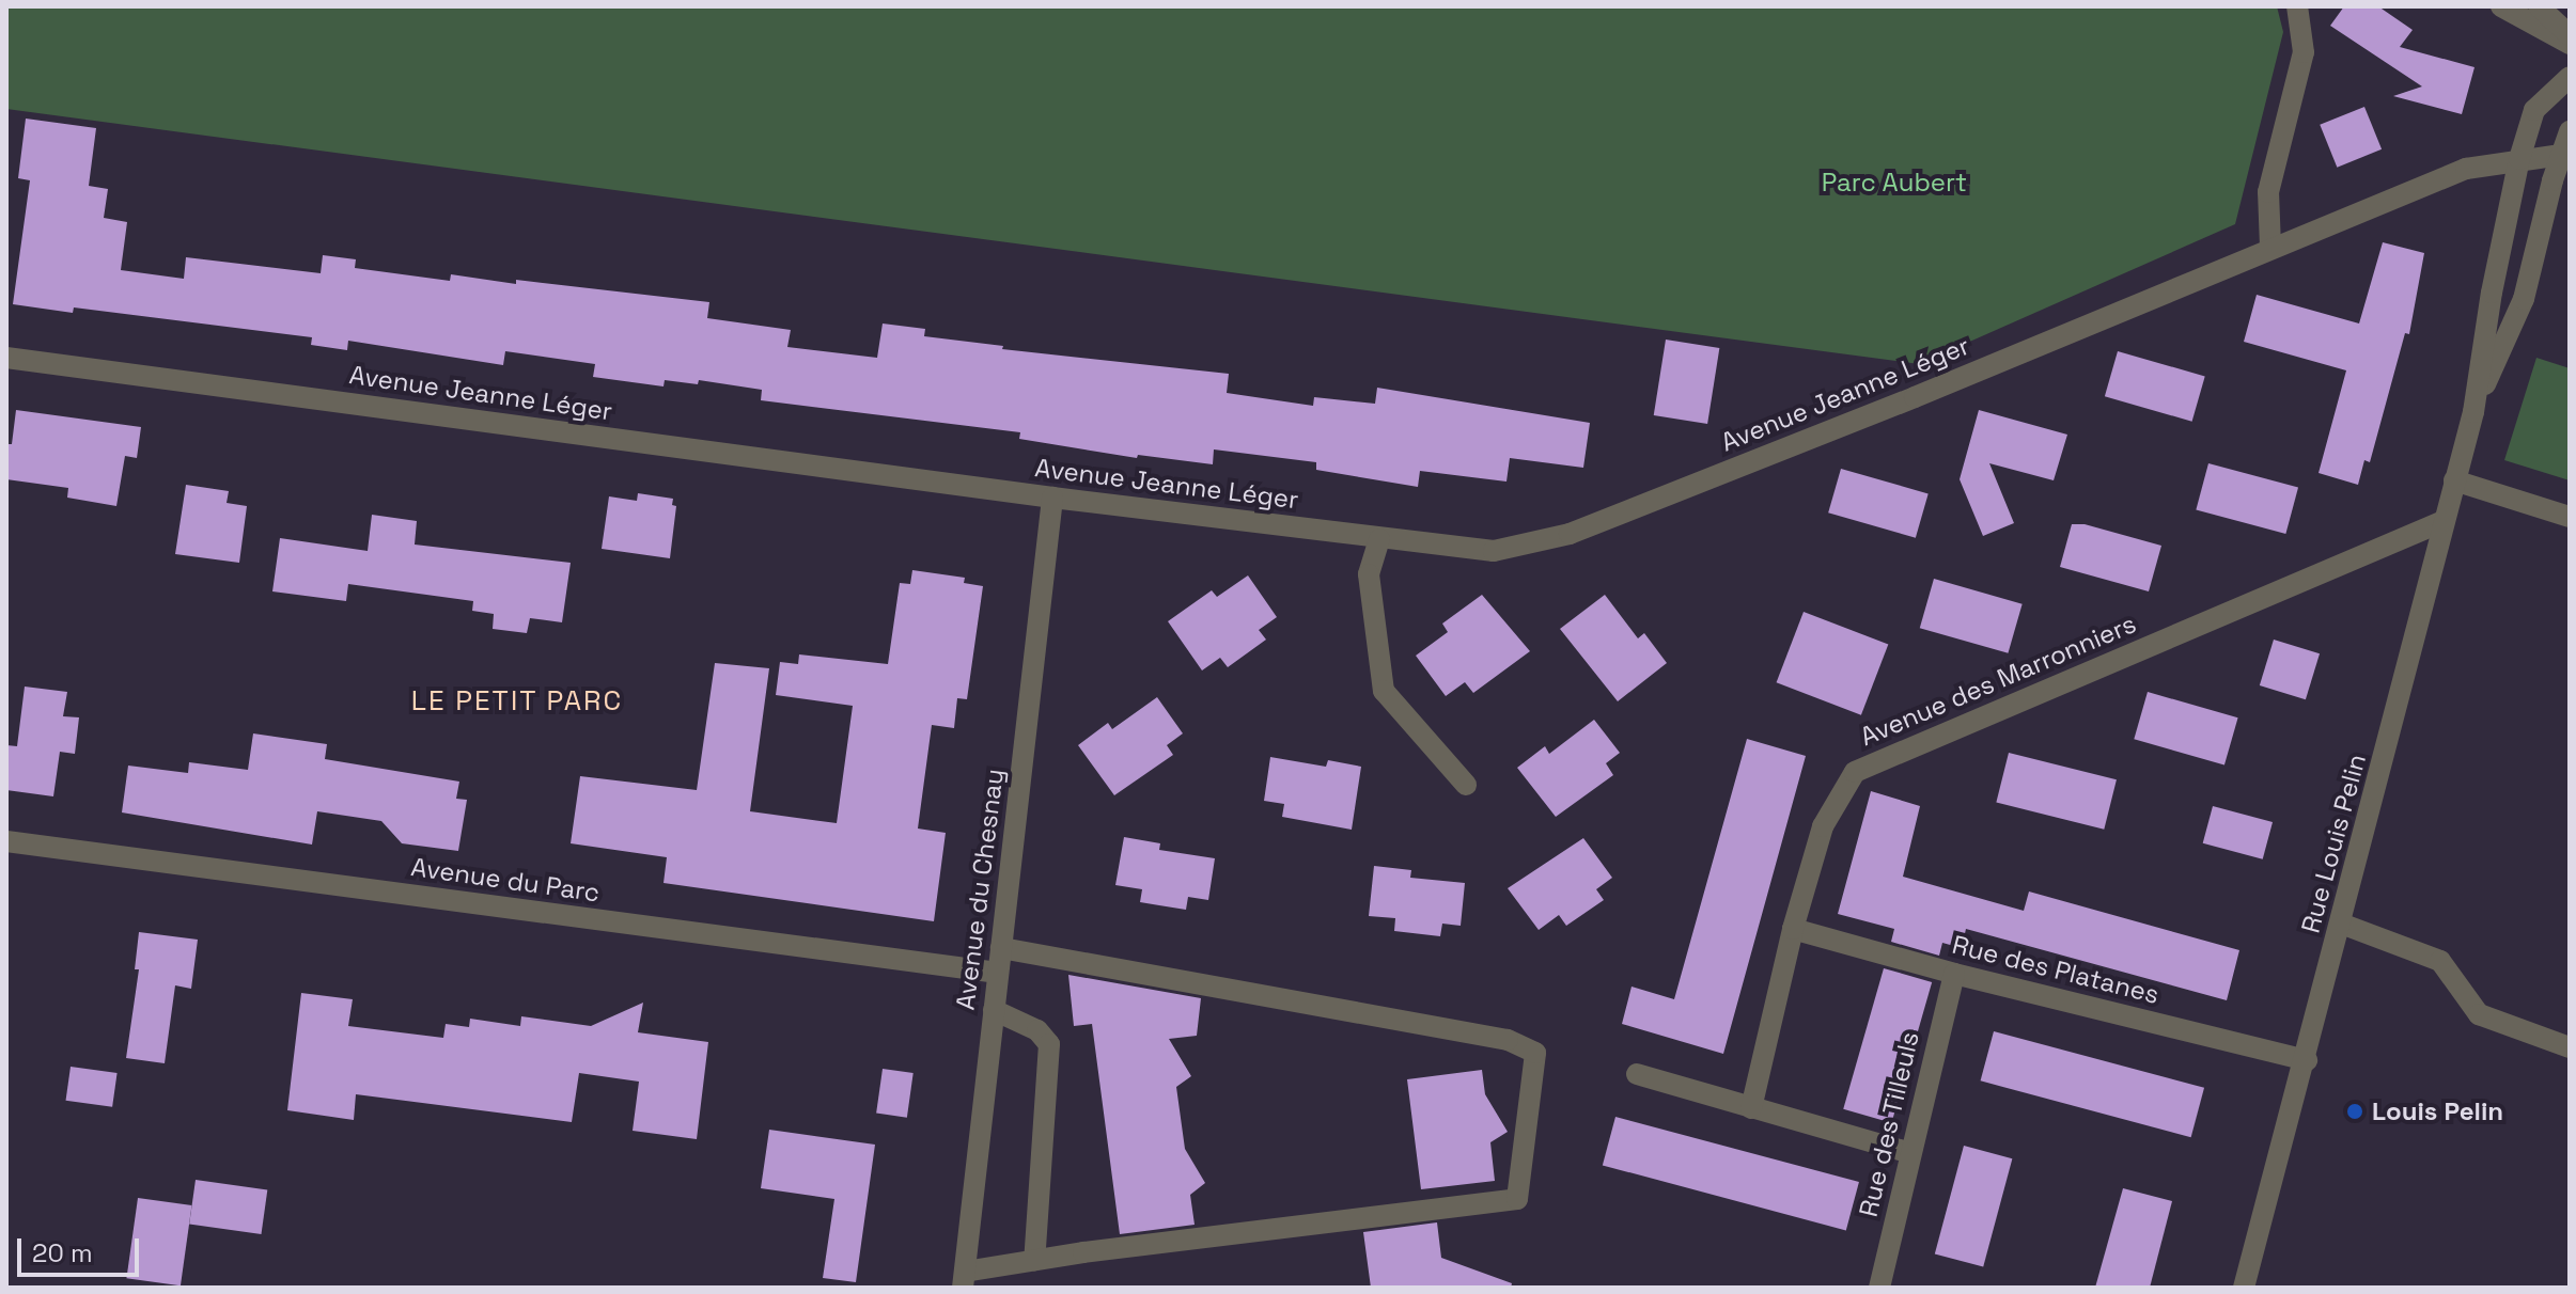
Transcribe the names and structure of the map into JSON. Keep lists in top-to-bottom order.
{
  "streets": {
    "street": [
      "Avenue Jeanne Léger",
      "Avenue des Marronniers",
      "Rue Louis Pelin",
      "Avenue du Parc",
      "Avenue du Chesnay",
      "Rue des Platanes",
      "Rue des Tilleuls"
    ]
  },
  "crossings": [
    ["Avenue Jeanne Léger", "Rue Louis Pelin"],
    ["Avenue Jeanne Léger", "Avenue du Chesnay"],
    ["Avenue des Marronniers", "Rue Louis Pelin"],
    ["Avenue des Marronniers", "Rue des Platanes"],
    ["Rue Louis Pelin", "Rue des Platanes"],
    ["Avenue du Parc", "Avenue du Chesnay"],
    ["Rue des Platanes", "Rue des Tilleuls"]
  ],
  "districts": ["LE PETIT PARC"],
  "parks": ["Parc Aubert"],
  "places": ["Louis Pelin"],
  "scale_bar": "20 m"
}
